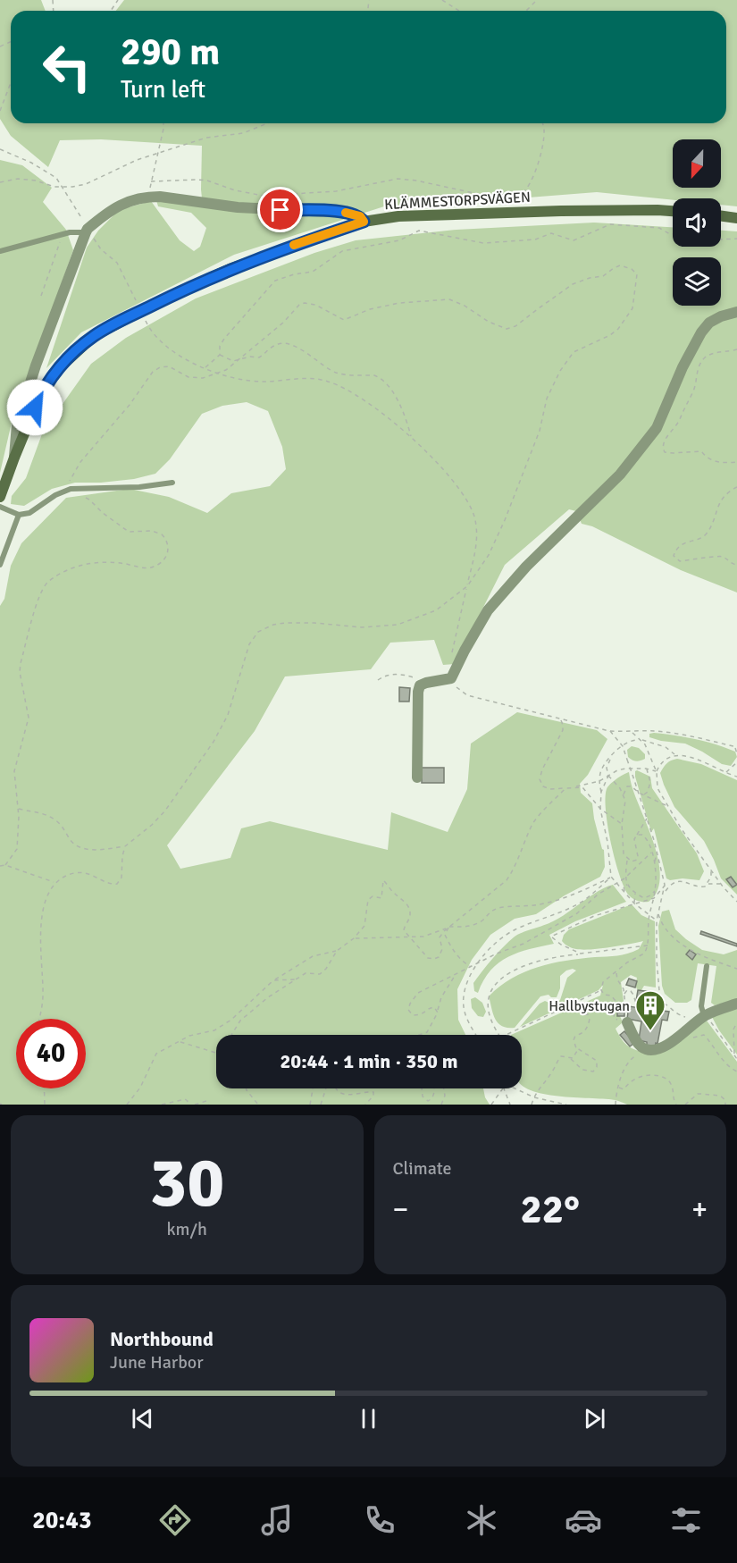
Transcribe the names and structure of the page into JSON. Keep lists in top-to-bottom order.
{
  "streets": {
    "street": ["KLÄMMESTORPSVÄGEN"]
  },
  "places": {
    "building": ["Hallbystugan"]
  },
  "north": "bottom",
  "page": {
    "turn": ["290 m", "Turn left"],
    "limit": "40",
    "trip": "20:44 · 1 min · 350 m",
    "tile": [
      ["30", "km/h"],
      "Climate"
    ],
    "heat": ["−", "22°", "+"],
    "song": ["Northbound", "June Harbor"],
    "tabs": "20:43"
  }
}
